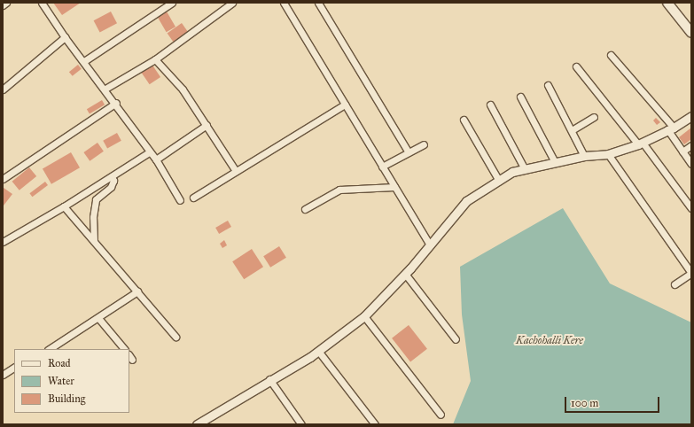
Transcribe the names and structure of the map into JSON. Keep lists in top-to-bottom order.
{
  "water": ["Kachohalli Kere"],
  "legend": ["Road", "Water", "Building"],
  "scale_bar": "100 m"
}
